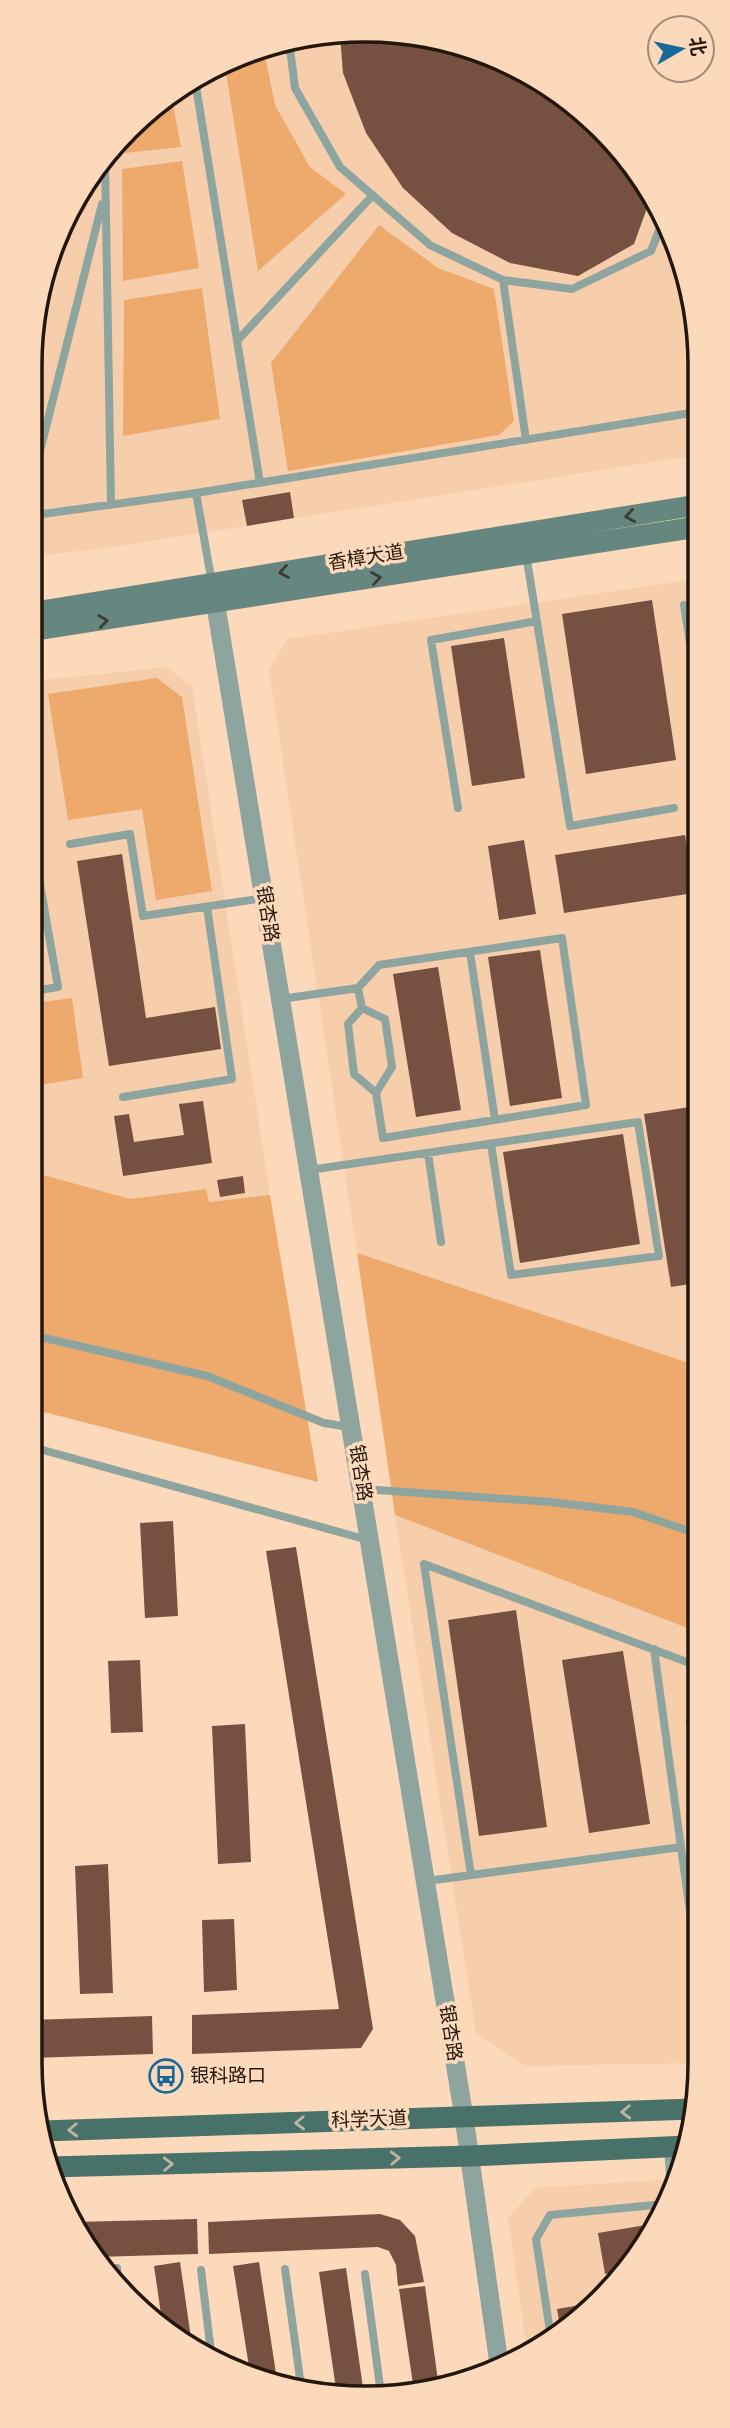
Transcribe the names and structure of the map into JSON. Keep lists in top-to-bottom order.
{
  "streets": {
    "main road": ["香樟大道", "科学大道"],
    "street": ["银杏路"]
  },
  "crossings": [
    ["香樟大道", "银杏路"],
    ["银杏路", "科学大道"]
  ],
  "places": {
    "bus stop": ["银科路口"]
  },
  "north": "right"
}
